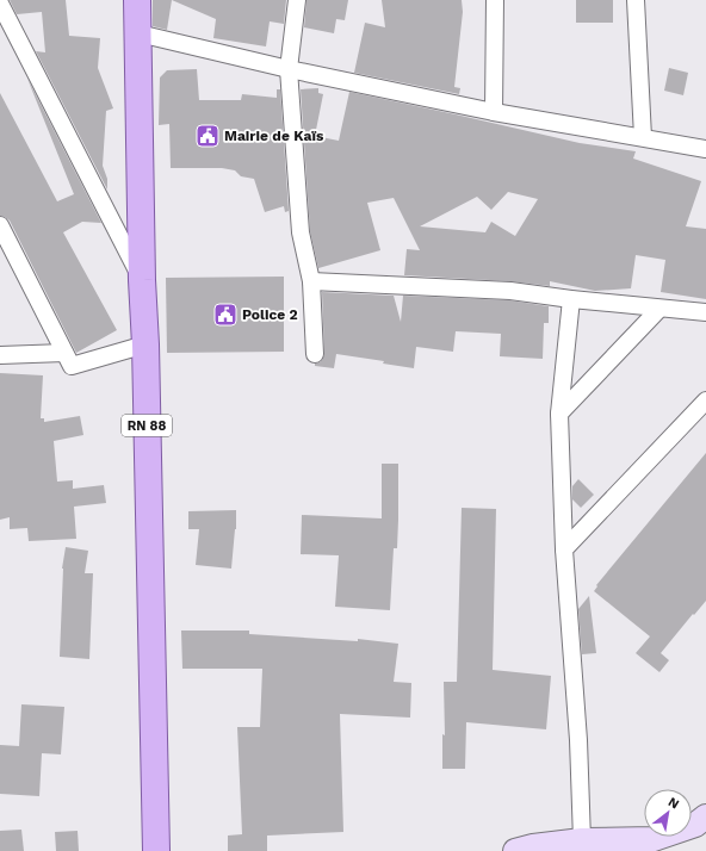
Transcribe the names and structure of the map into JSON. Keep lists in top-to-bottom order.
{
  "streets": {
    "main road": ["RN 88"]
  },
  "places": {
    "public building": ["Mairie de Kaïs", "Police 2"]
  },
  "north": "top right"
}
